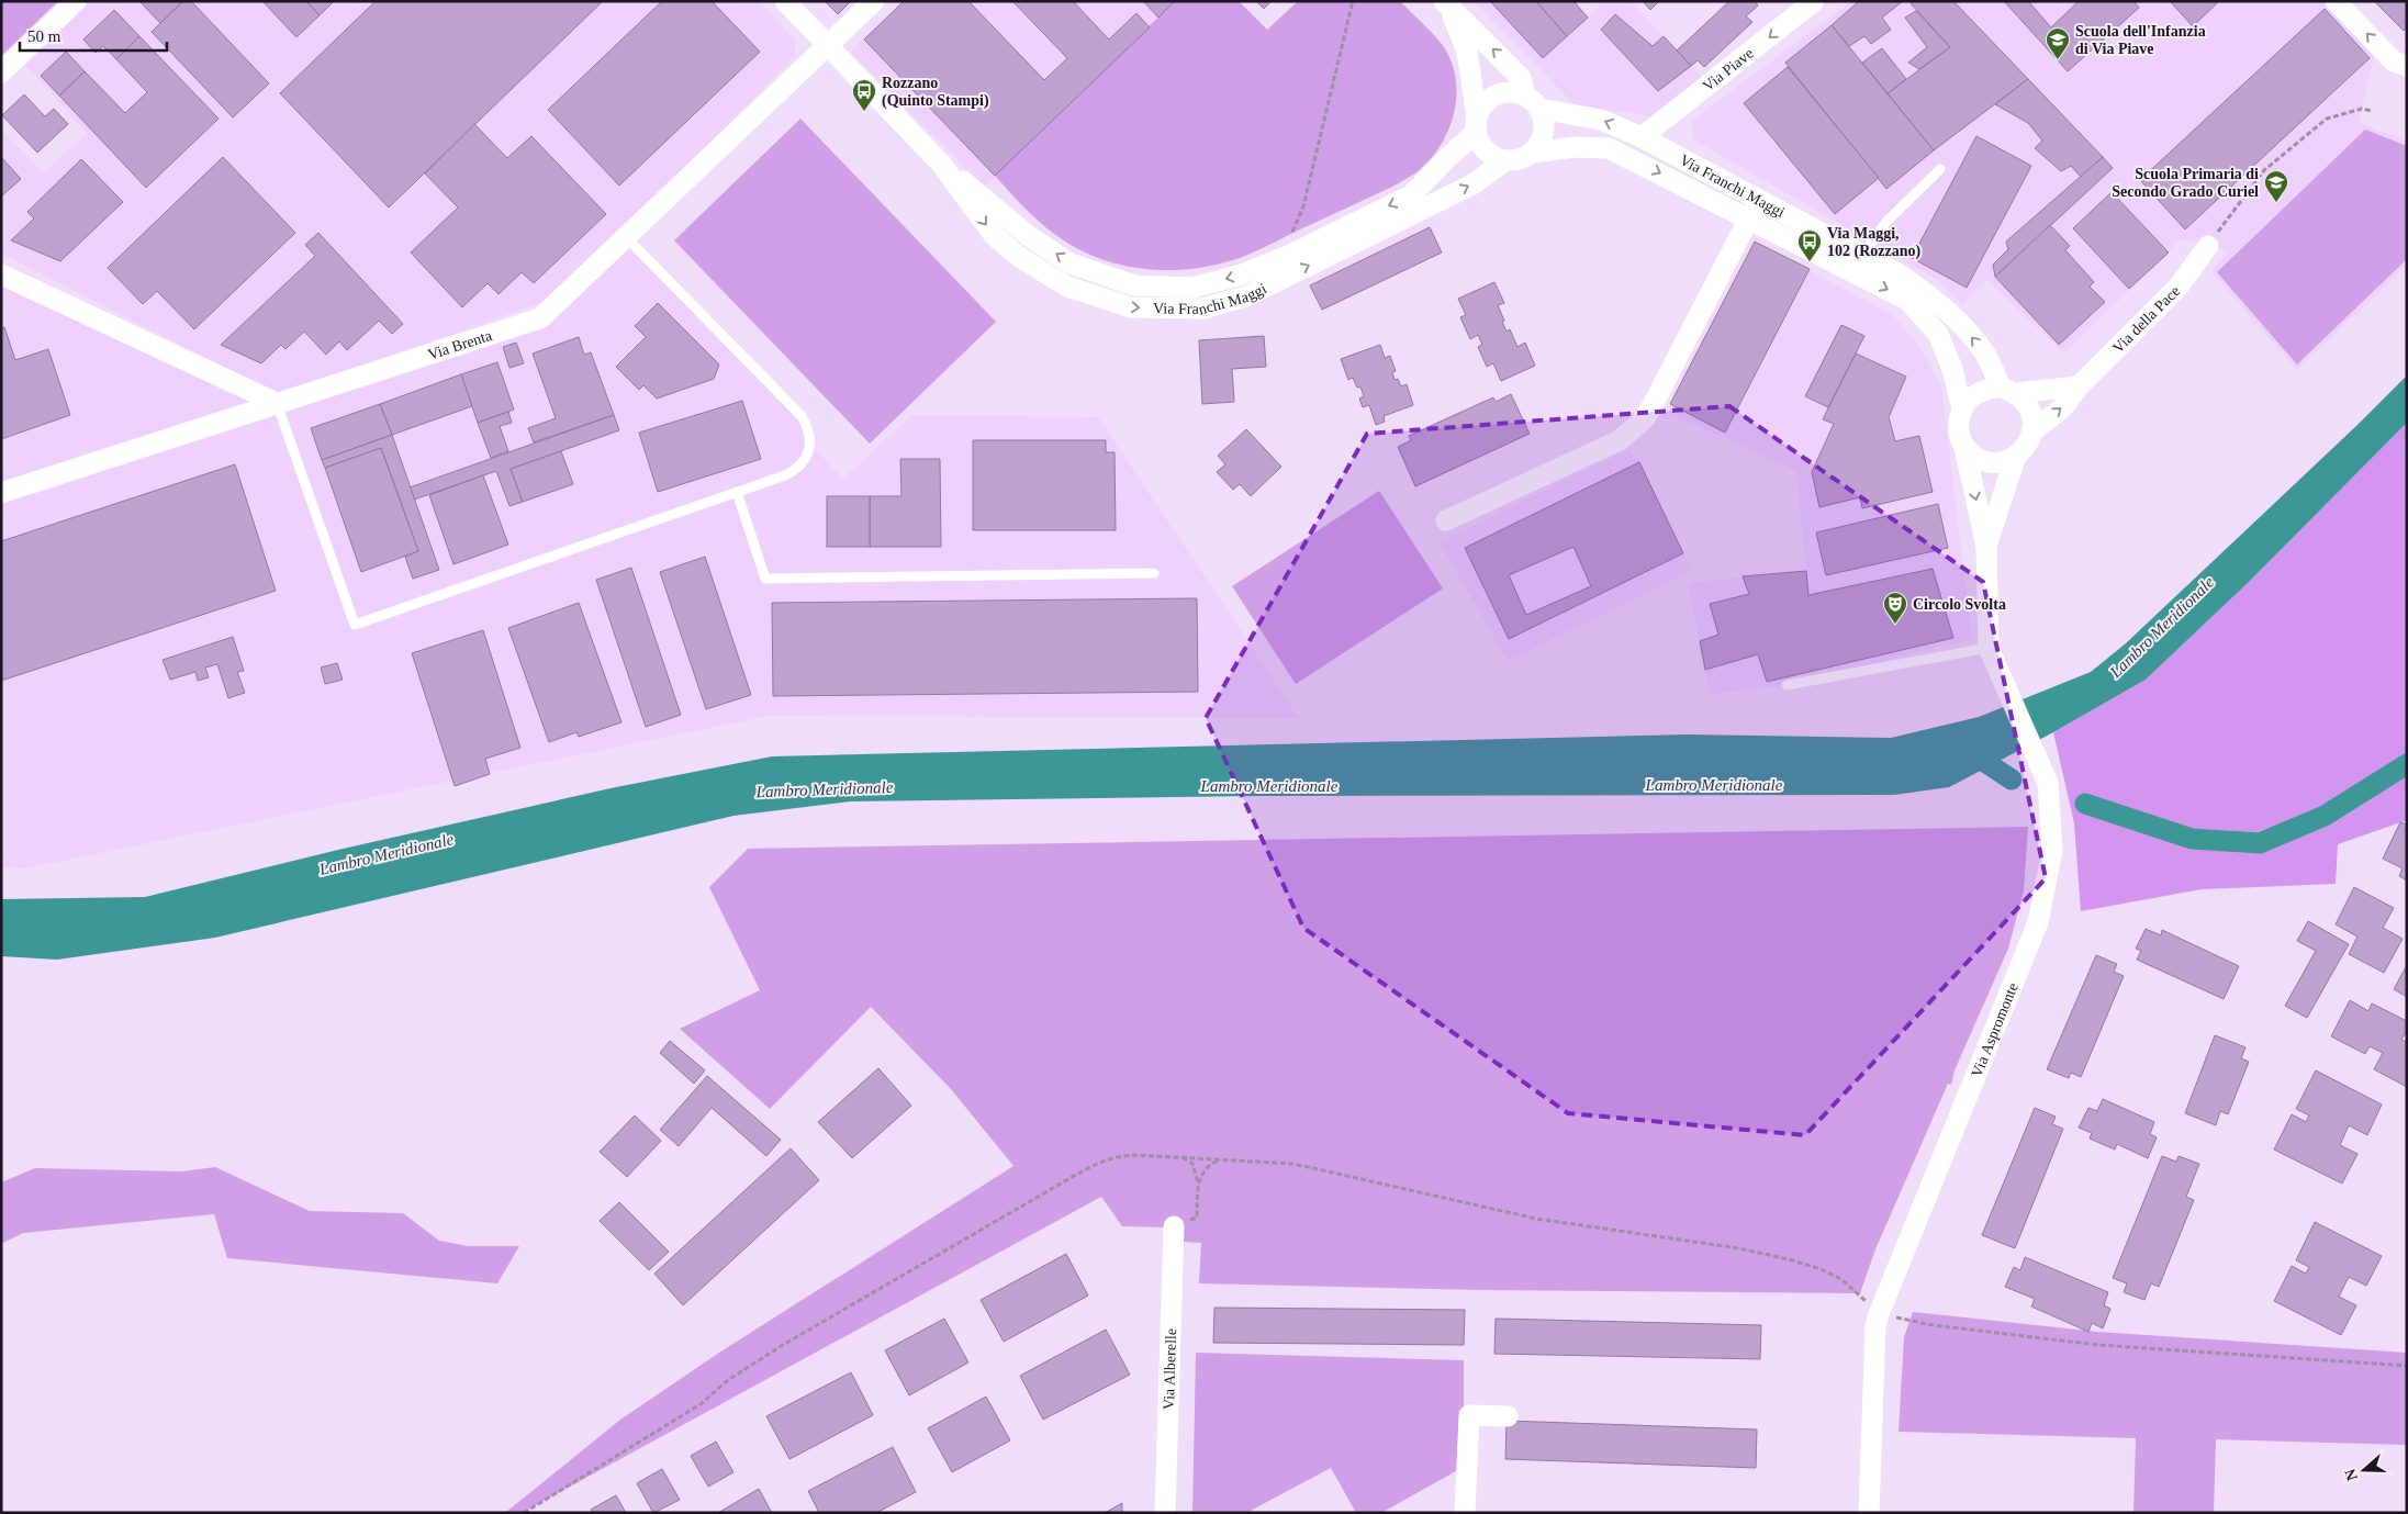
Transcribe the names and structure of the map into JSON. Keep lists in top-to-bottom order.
{
  "streets": {
    "street": [
      "Via Piave",
      "Via Franchi Maggi",
      "Via della Pace",
      "Via Brenta",
      "Via Aspromonte",
      "Via Alberelle"
    ]
  },
  "crossings": [
    ["Via Piave", "Via Franchi Maggi"],
    ["Via Franchi Maggi", "Via della Pace"],
    ["Via Franchi Maggi", "Via Brenta"],
    ["Via Franchi Maggi", "Via Aspromonte"],
    ["Via della Pace", "Via Aspromonte"]
  ],
  "one_way": ["Via Piave"],
  "water": ["Lambro Meridionale"],
  "places": {
    "school or university": ["Scuola dell'Infanzia di Via Piave", "Scuola Primaria di Secondo Grado Curiel"],
    "bus stop": ["Rozzano (Quinto Stampi)", "Via Maggi, 102 (Rozzano)"],
    "theatre": ["Circolo Svolta"]
  },
  "scale_bar": "50 m",
  "north": "left"
}
